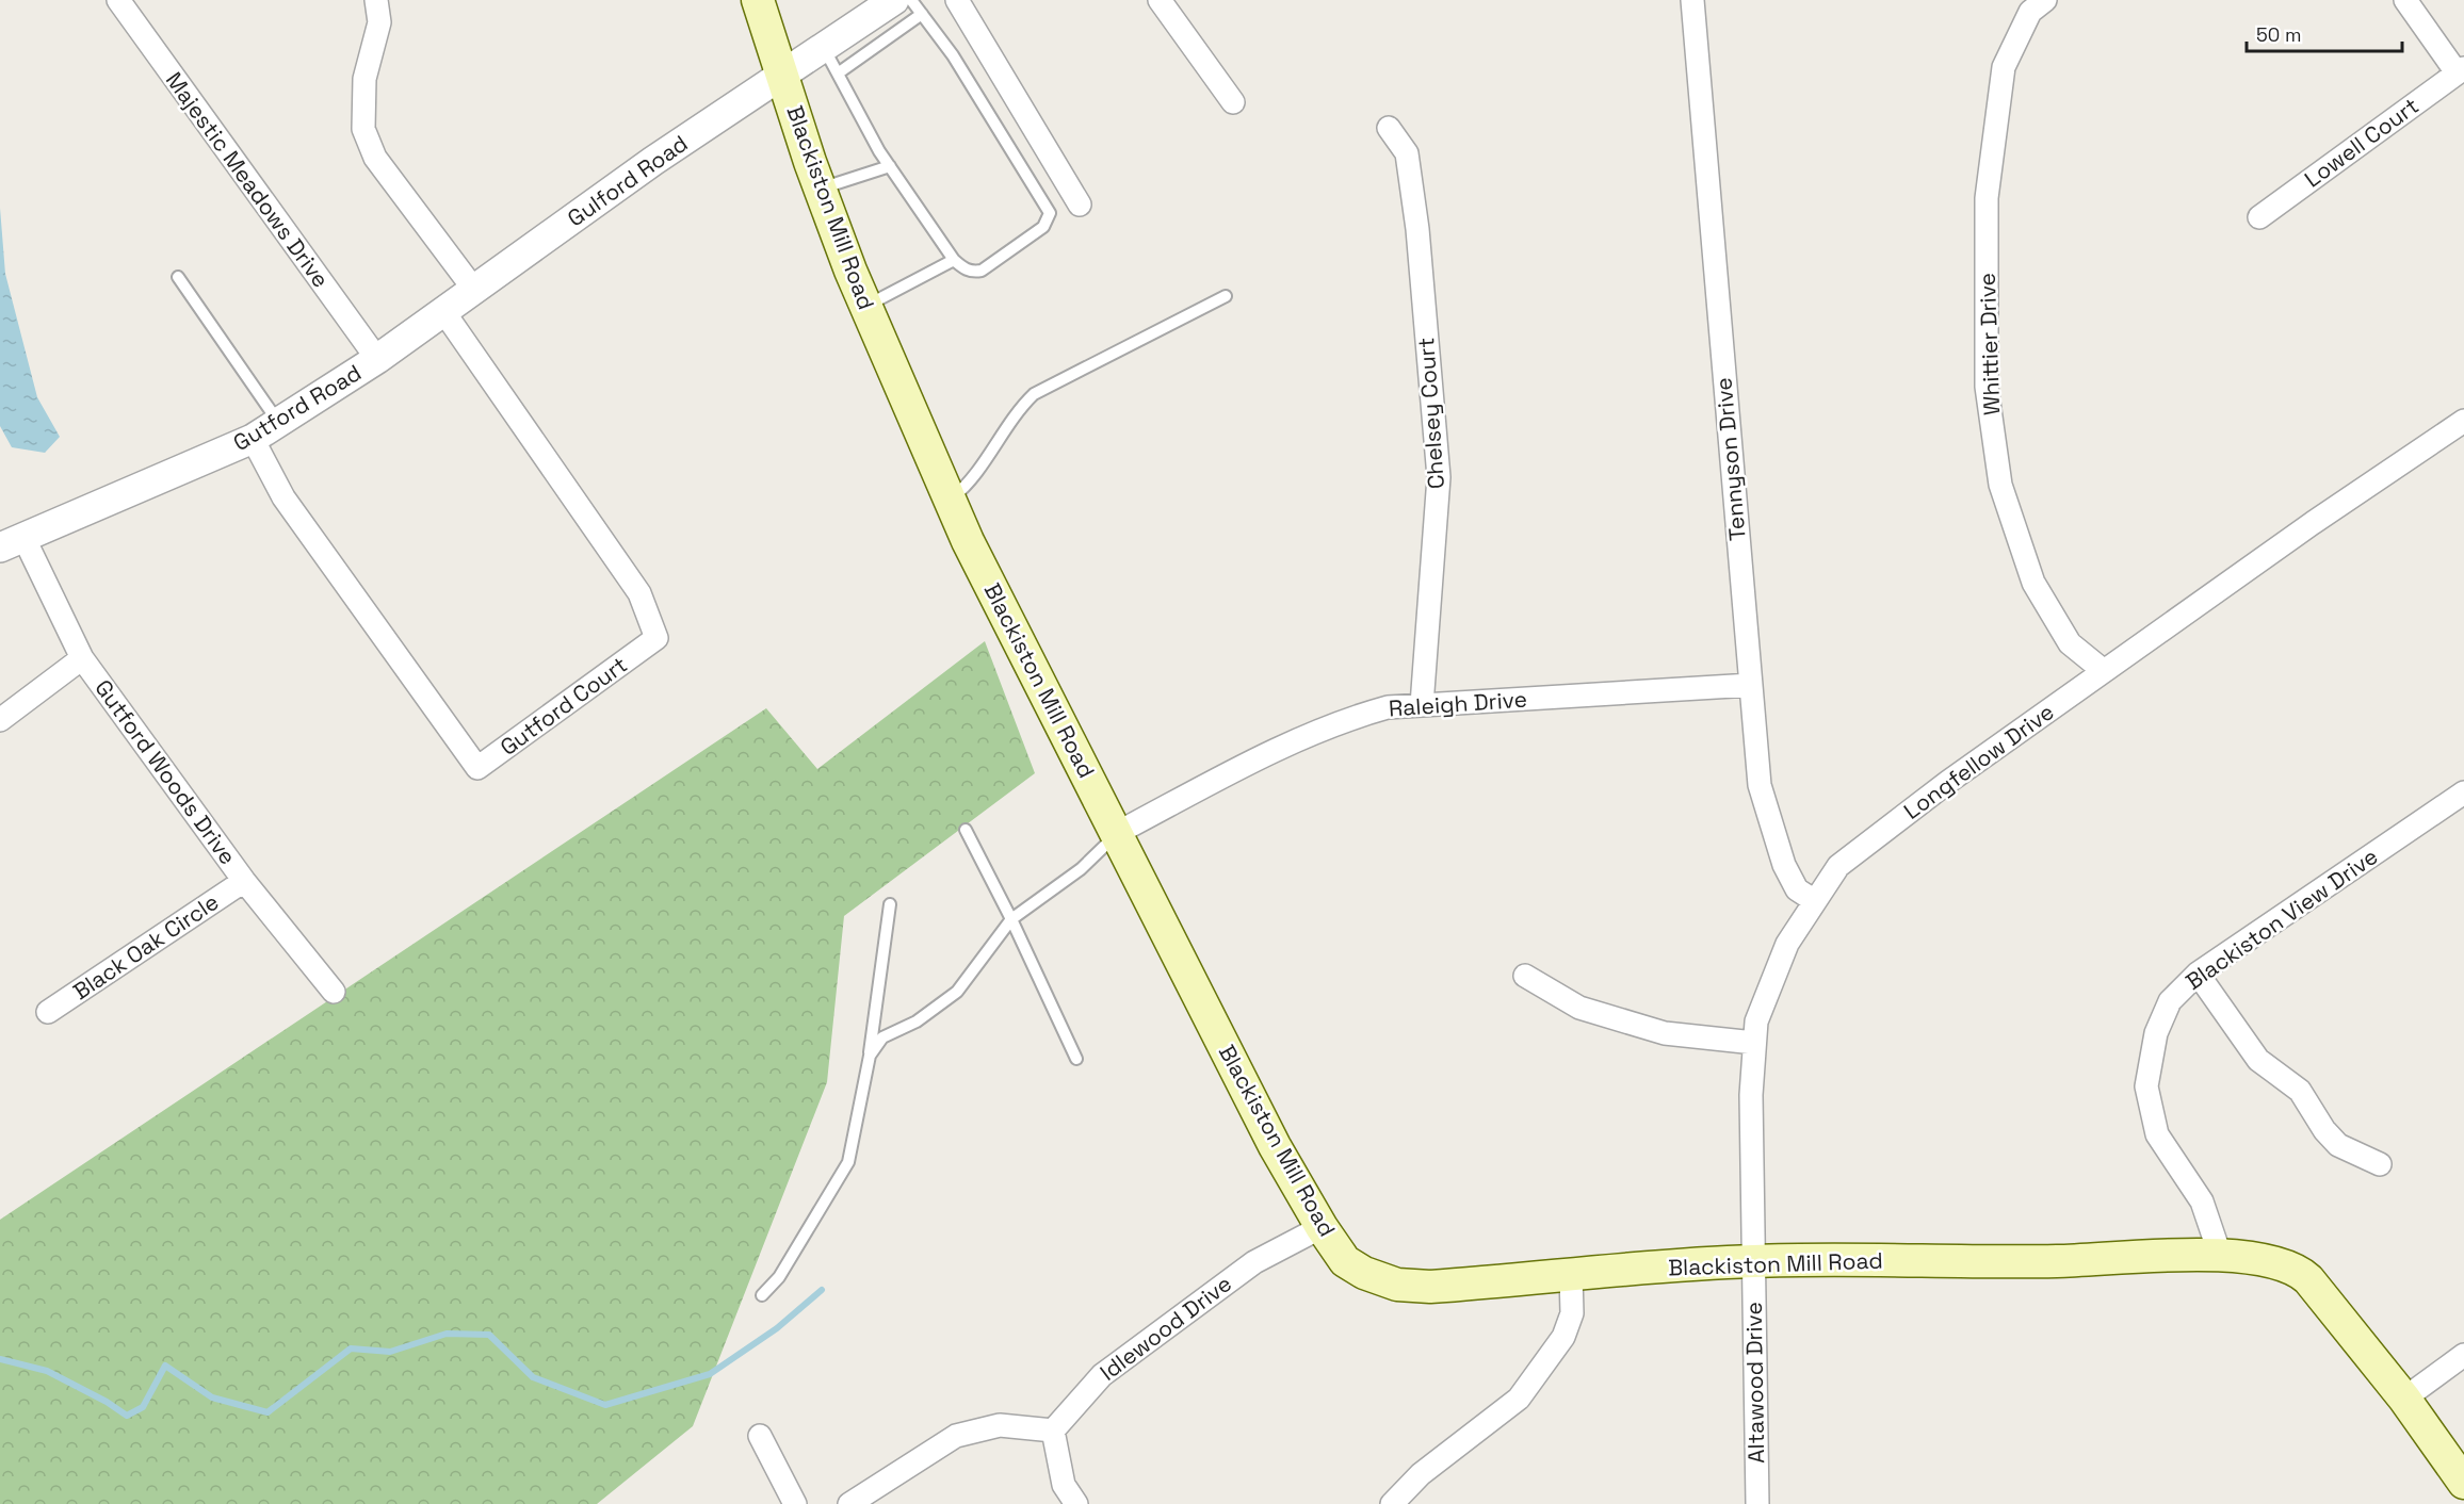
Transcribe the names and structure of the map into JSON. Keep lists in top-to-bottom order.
{
  "streets": {
    "main road": ["Blackiston Mill Road"],
    "street": [
      "Lowell Court",
      "Majestic Meadows Drive",
      "Gulford Road",
      "Whittier Drive",
      "Gutford Road",
      "Chelsey Court",
      "Tennyson Drive",
      "Raleigh Drive",
      "Gutford Court",
      "Longfellow Drive",
      "Gutford Woods Drive",
      "Blackiston View Drive",
      "Black Oak Circle",
      "Idlewood Drive",
      "Altawood Drive"
    ]
  },
  "crossings": [
    ["Majestic Meadows Drive", "Gutford Road"],
    ["Gulford Road", "Blackiston Mill Road"],
    ["Gulford Road", "Gutford Road"],
    ["Blackiston Mill Road", "Raleigh Drive"],
    ["Blackiston Mill Road", "Longfellow Drive"],
    ["Blackiston Mill Road", "Blackiston View Drive"],
    ["Blackiston Mill Road", "Idlewood Drive"],
    ["Blackiston Mill Road", "Altawood Drive"],
    ["Whittier Drive", "Longfellow Drive"],
    ["Gutford Road", "Gutford Court"],
    ["Gutford Road", "Gutford Woods Drive"],
    ["Chelsey Court", "Raleigh Drive"],
    ["Tennyson Drive", "Raleigh Drive"],
    ["Tennyson Drive", "Longfellow Drive"],
    ["Longfellow Drive", "Altawood Drive"],
    ["Gutford Woods Drive", "Black Oak Circle"]
  ],
  "scale_bar": "50 m"
}
